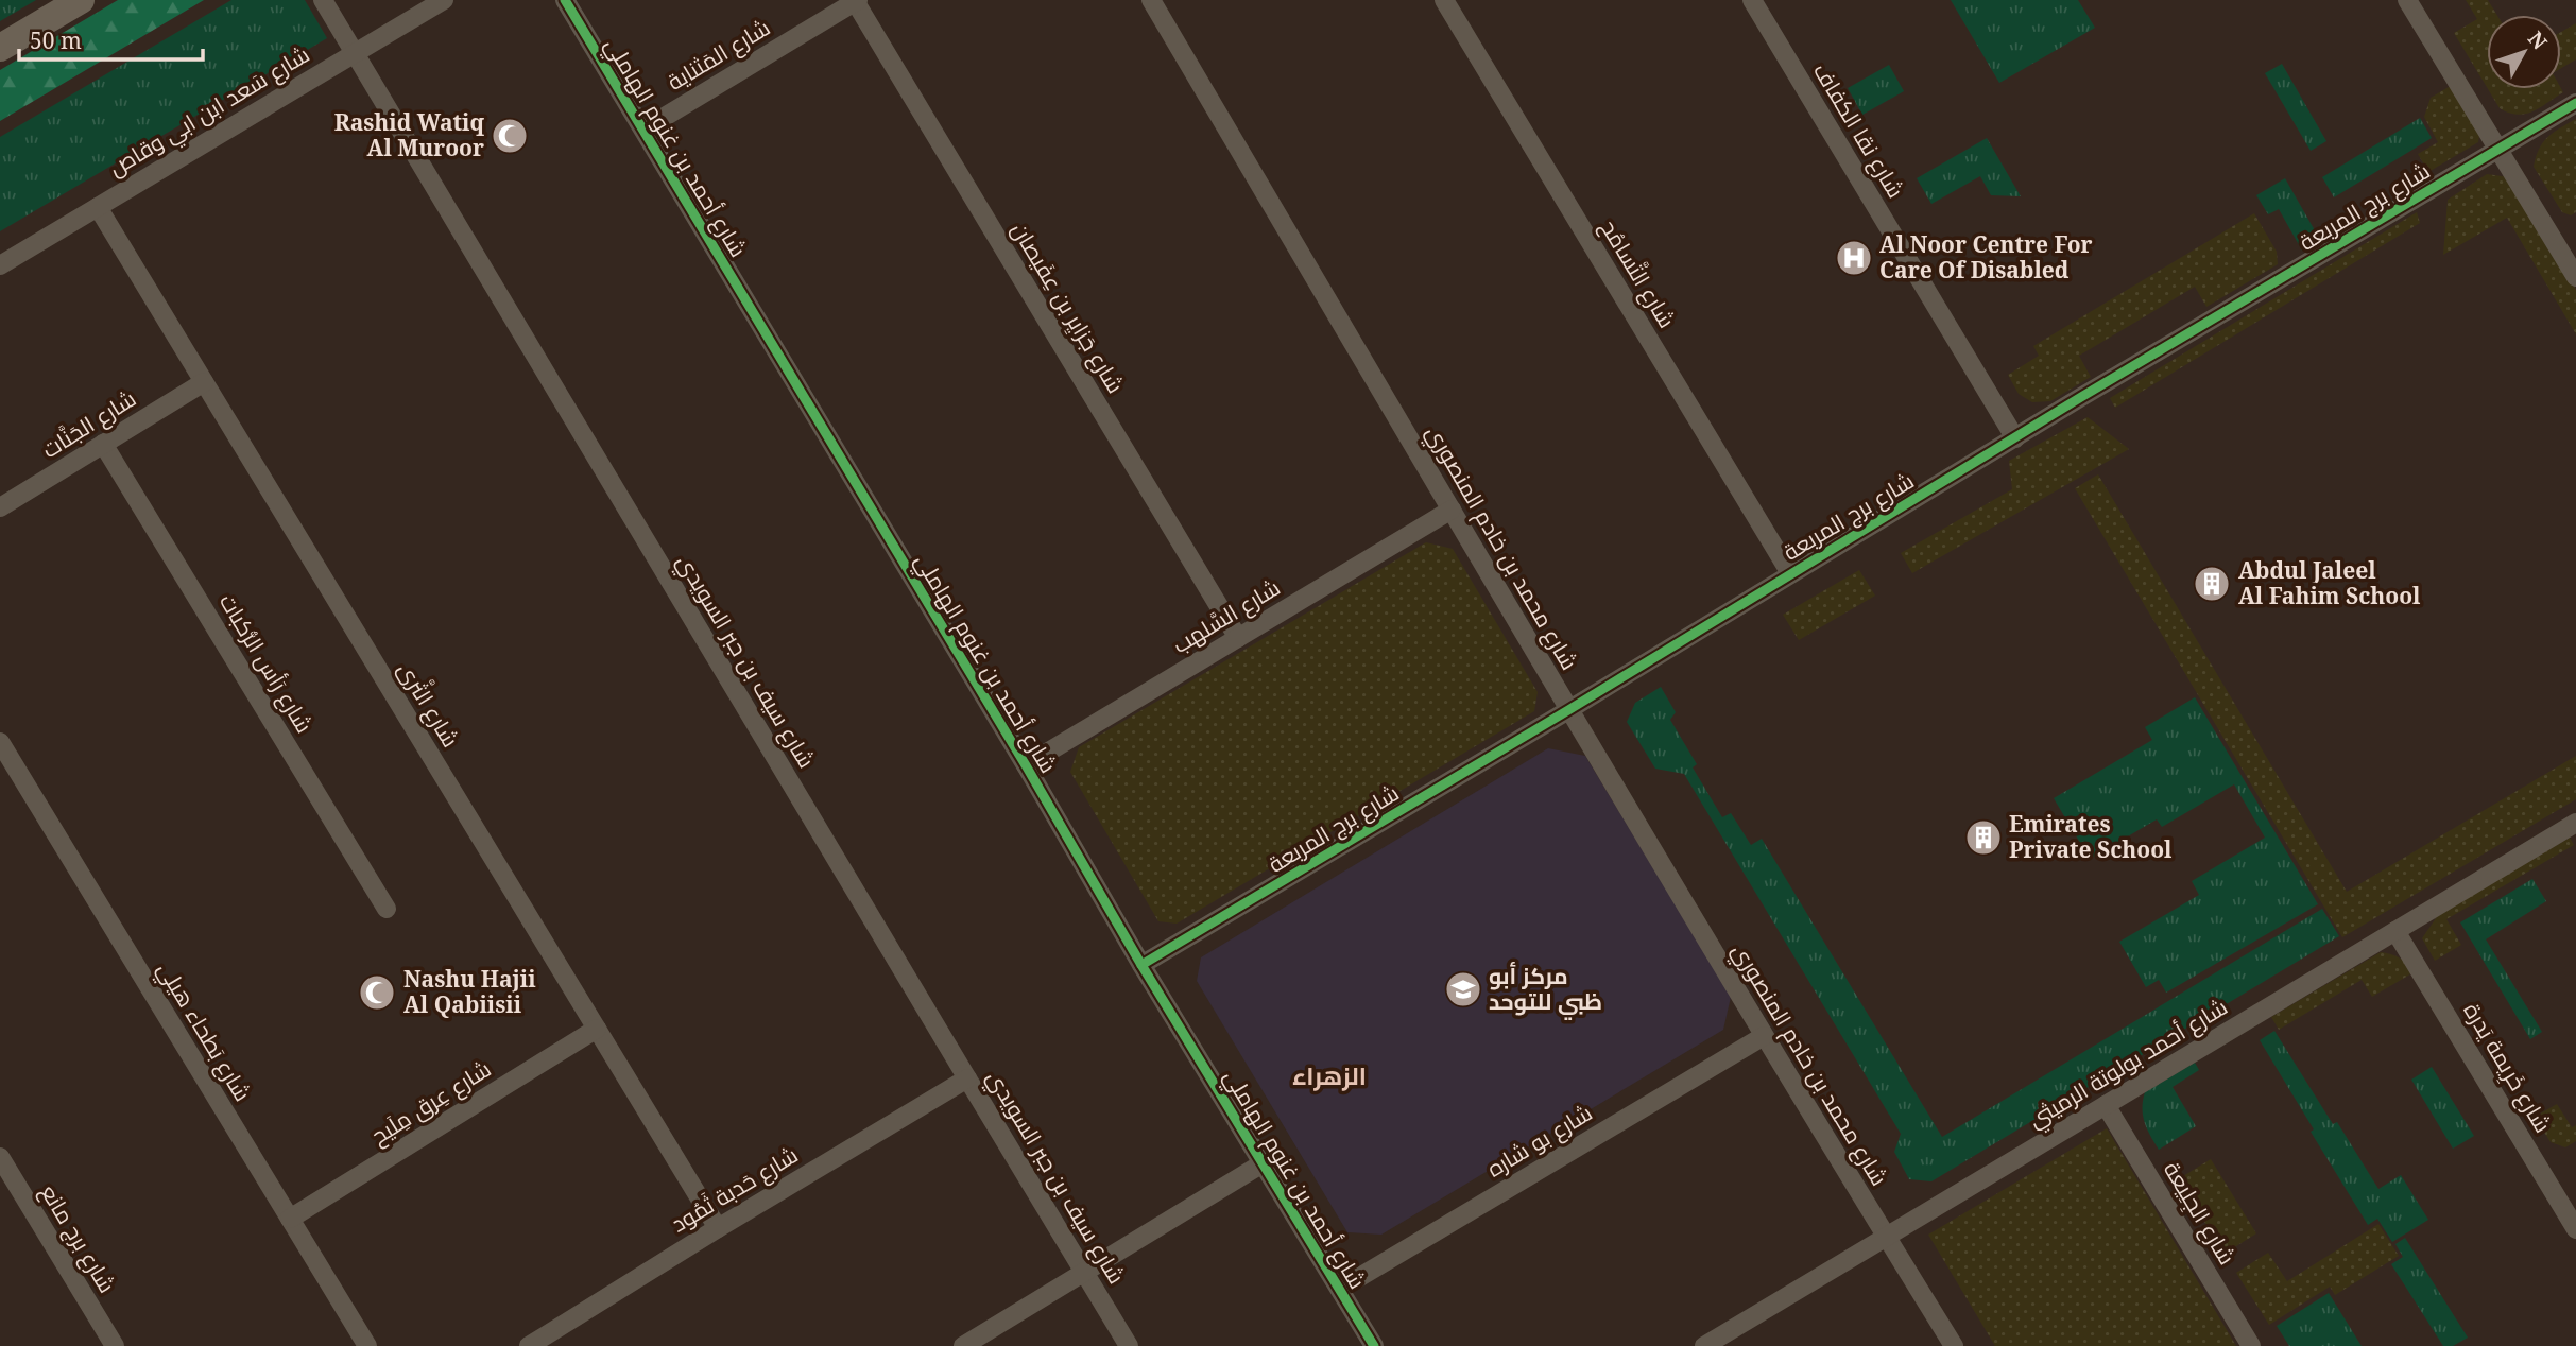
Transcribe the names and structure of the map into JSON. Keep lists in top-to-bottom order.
{
  "streets": {
    "street": [
      "شارع المَثناية",
      "شارع سَعد ابن ابي وقاص",
      "شارع نقا الكفاف",
      "شارع أحمد بن غنوم الهاملي",
      "شارع برج المربعة",
      "شارع التَّسامُح",
      "شارع جَزايِر بن عِفَيصان",
      "شارع الجَنَّات",
      "شارع محمد بن خادم المنصوري",
      "شارع السَّلهب",
      "شارع سيف بن جبر السويدي",
      "شارع رَأس الرُّكبات",
      "شارع الثَّرى",
      "شارع بَطحاء هيلي",
      "شارع أحمد بولوتة الرميثي",
      "شارع خَرِيمة يَدرة",
      "شارع عِرق مِلَيح",
      "شارع بو شاره",
      "شارع حَدبة ثَمُود",
      "شارع الجِلِيعة",
      "شارع برج مانع"
    ]
  },
  "crossings": [
    ["شارع المَثناية", "شارع أحمد بن غنوم الهاملي"],
    ["شارع المَثناية", "شارع جَزايِر بن عِفَيصان"],
    ["شارع سَعد ابن ابي وقاص", "شارع سيف بن جبر السويدي"],
    ["شارع سَعد ابن ابي وقاص", "شارع الثَّرى"],
    ["شارع نقا الكفاف", "شارع برج المربعة"],
    ["شارع أحمد بن غنوم الهاملي", "شارع برج المربعة"],
    ["شارع أحمد بن غنوم الهاملي", "شارع السَّلهب"],
    ["شارع أحمد بن غنوم الهاملي", "شارع بو شاره"],
    ["شارع برج المربعة", "شارع التَّسامُح"],
    ["شارع برج المربعة", "شارع محمد بن خادم المنصوري"],
    ["شارع جَزايِر بن عِفَيصان", "شارع السَّلهب"],
    ["شارع الجَنَّات", "شارع رَأس الرُّكبات"],
    ["شارع الجَنَّات", "شارع الثَّرى"],
    ["شارع محمد بن خادم المنصوري", "شارع السَّلهب"],
    ["شارع محمد بن خادم المنصوري", "شارع أحمد بولوتة الرميثي"],
    ["شارع محمد بن خادم المنصوري", "شارع بو شاره"],
    ["شارع سيف بن جبر السويدي", "شارع حَدبة ثَمُود"],
    ["شارع الثَّرى", "شارع عِرق مِلَيح"],
    ["شارع الثَّرى", "شارع حَدبة ثَمُود"],
    ["شارع بَطحاء هيلي", "شارع عِرق مِلَيح"],
    ["شارع أحمد بولوتة الرميثي", "شارع خَرِيمة يَدرة"],
    ["شارع أحمد بولوتة الرميثي", "شارع الجِلِيعة"]
  ],
  "districts": ["الزهراء"],
  "places": {
    "mosque": ["Rashid Watiq Al Muroor", "Nashu Hajii Al Qabiisii"],
    "hospital": ["Al Noor Centre For Care Of Disabled"],
    "building": ["Abdul Jaleel Al Fahim School", "Emirates Private School"],
    "school or university": ["مركز أبو ظبي للتوحد"]
  },
  "scale_bar": "50 m",
  "north": "top right"
}
